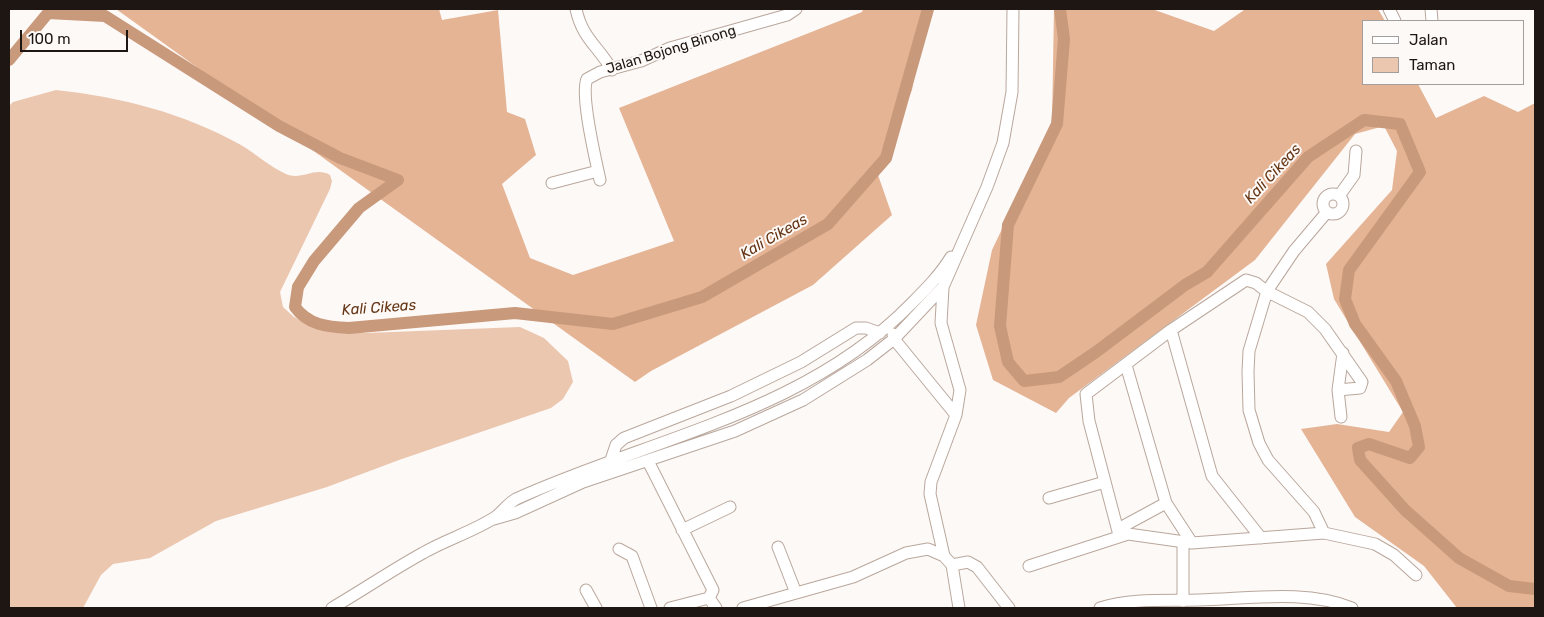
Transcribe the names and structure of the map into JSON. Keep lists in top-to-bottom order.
{
  "streets": {
    "street": ["Jalan Bojong Binong"]
  },
  "water": ["Kali Cikeas"],
  "legend": ["Jalan", "Taman"],
  "scale_bar": "100 m"
}
